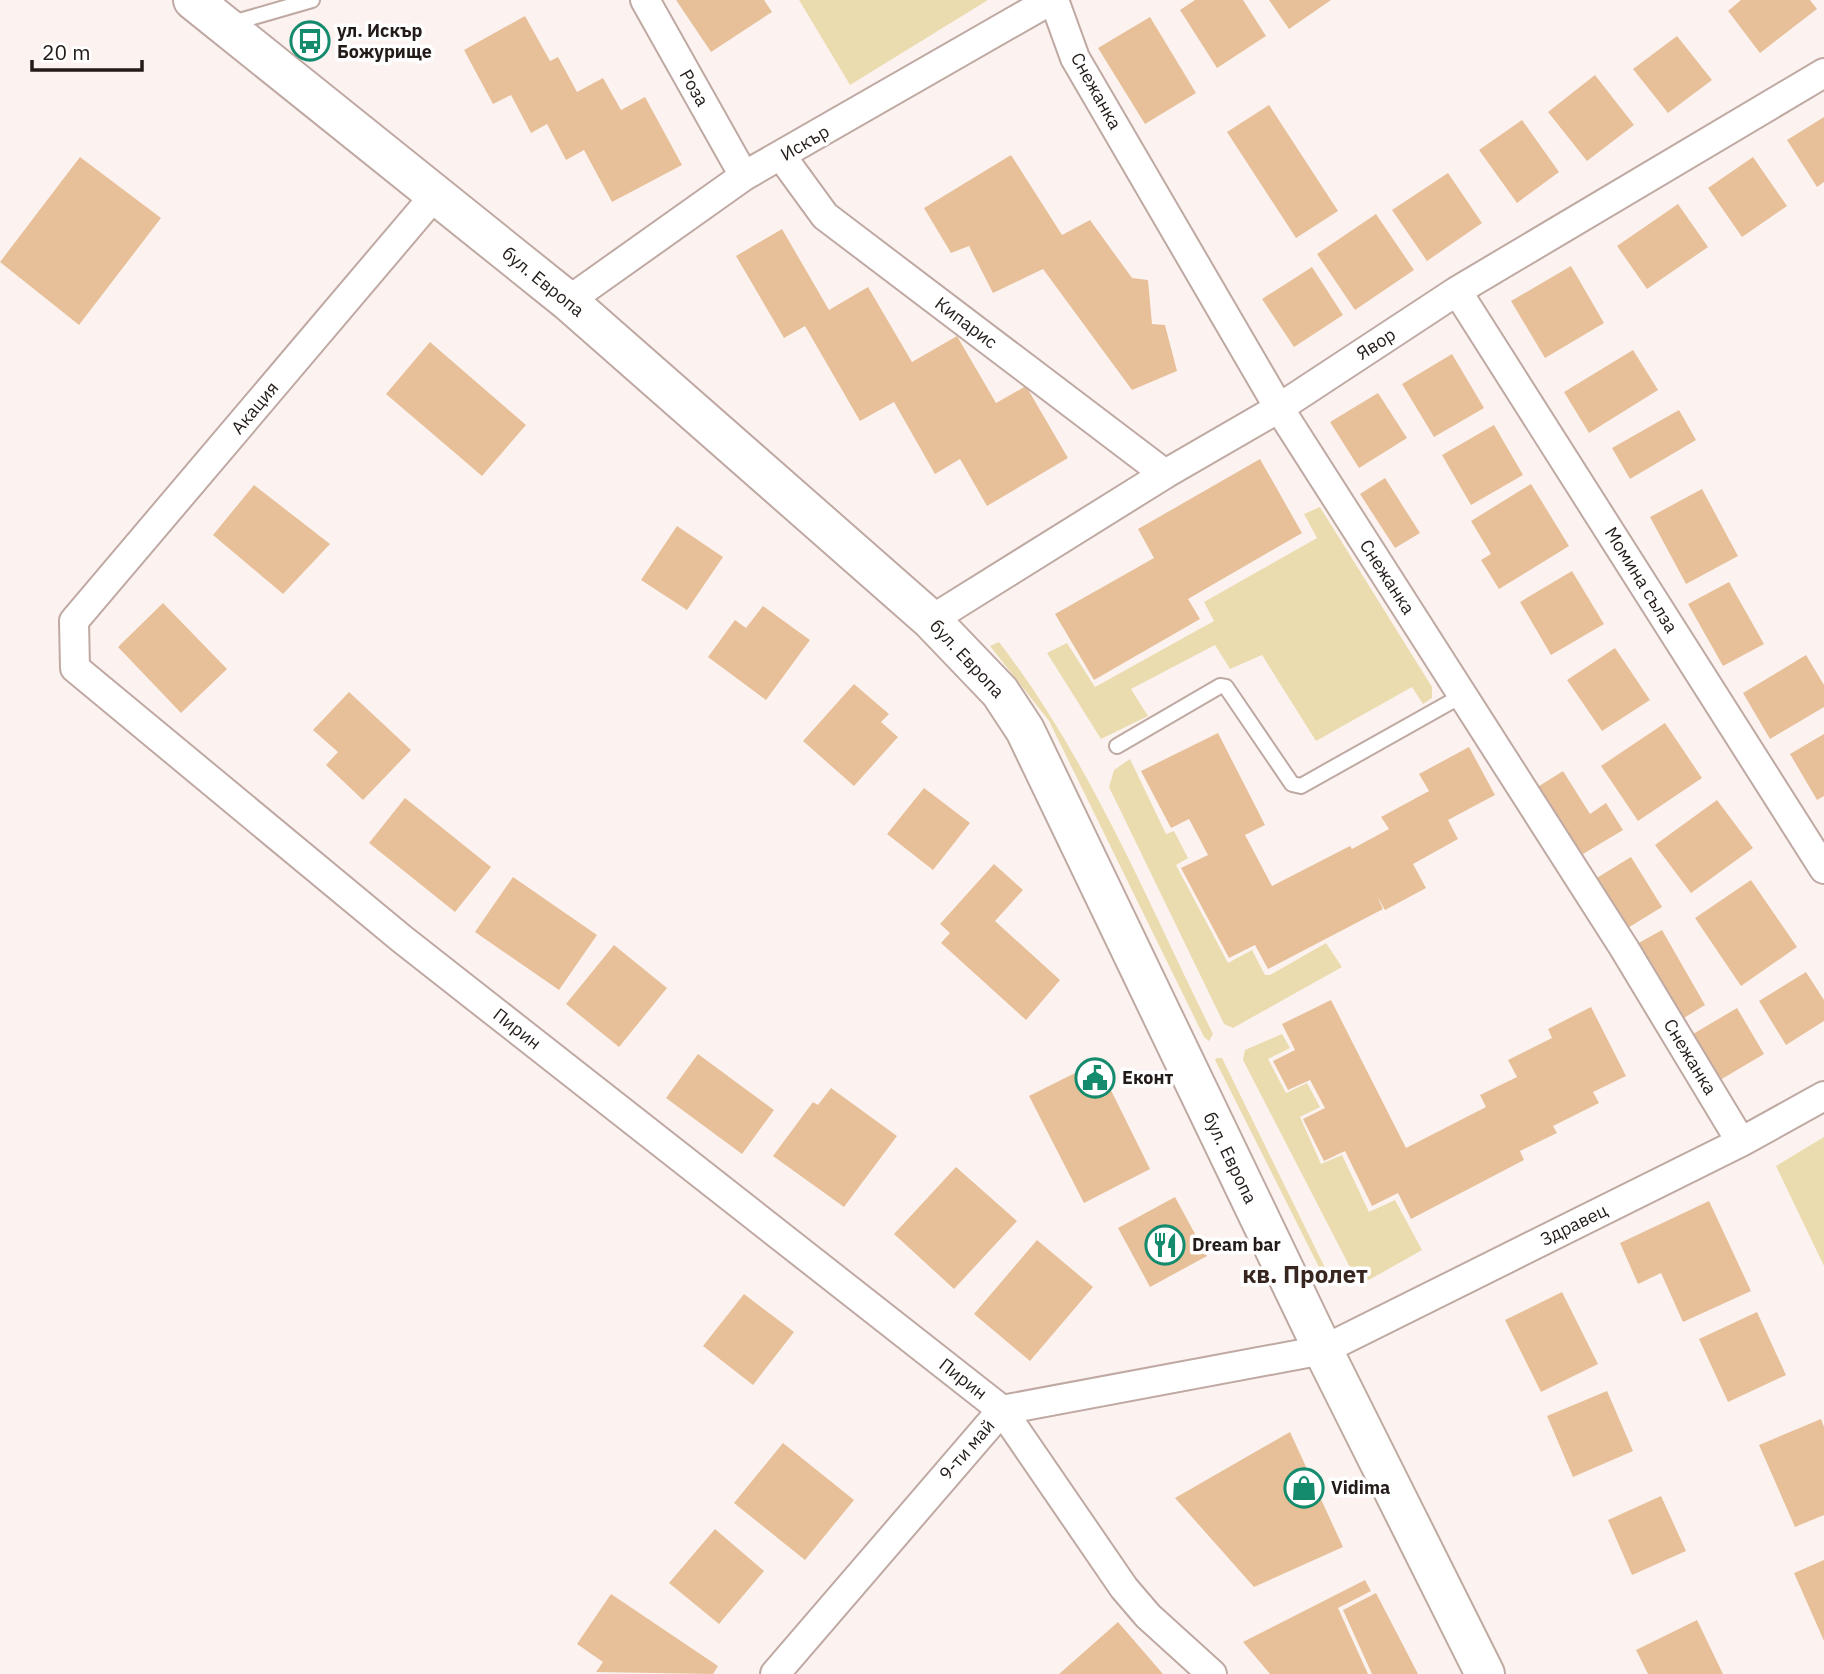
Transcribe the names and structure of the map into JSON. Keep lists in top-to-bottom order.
{
  "streets": {
    "street": [
      "Роза",
      "Снежанка",
      "Искър",
      "бул. Европа",
      "Кипарис",
      "Явор",
      "Акация",
      "Момина сълза",
      "Пирин",
      "Здравец",
      "9-ти май"
    ]
  },
  "crossings": [
    ["Роза", "Искър"],
    ["Снежанка", "Искър"],
    ["Снежанка", "Явор"],
    ["Снежанка", "Здравец"],
    ["Искър", "бул. Европа"],
    ["Искър", "Кипарис"],
    ["бул. Европа", "Явор"],
    ["бул. Европа", "Акация"],
    ["бул. Европа", "Здравец"],
    ["бул. Европа", "9-ти май"],
    ["Кипарис", "Явор"],
    ["Явор", "Момина сълза"],
    ["Акация", "Пирин"],
    ["Пирин", "9-ти май"],
    ["Здравец", "9-ти май"]
  ],
  "districts": ["кв. Пролет"],
  "places": {
    "bus stop": ["ул. Искър Божурище"],
    "public building": ["Еконт"],
    "restaurant": ["Dream bar"],
    "shop": ["Vidima"]
  },
  "scale_bar": "20 m"
}
